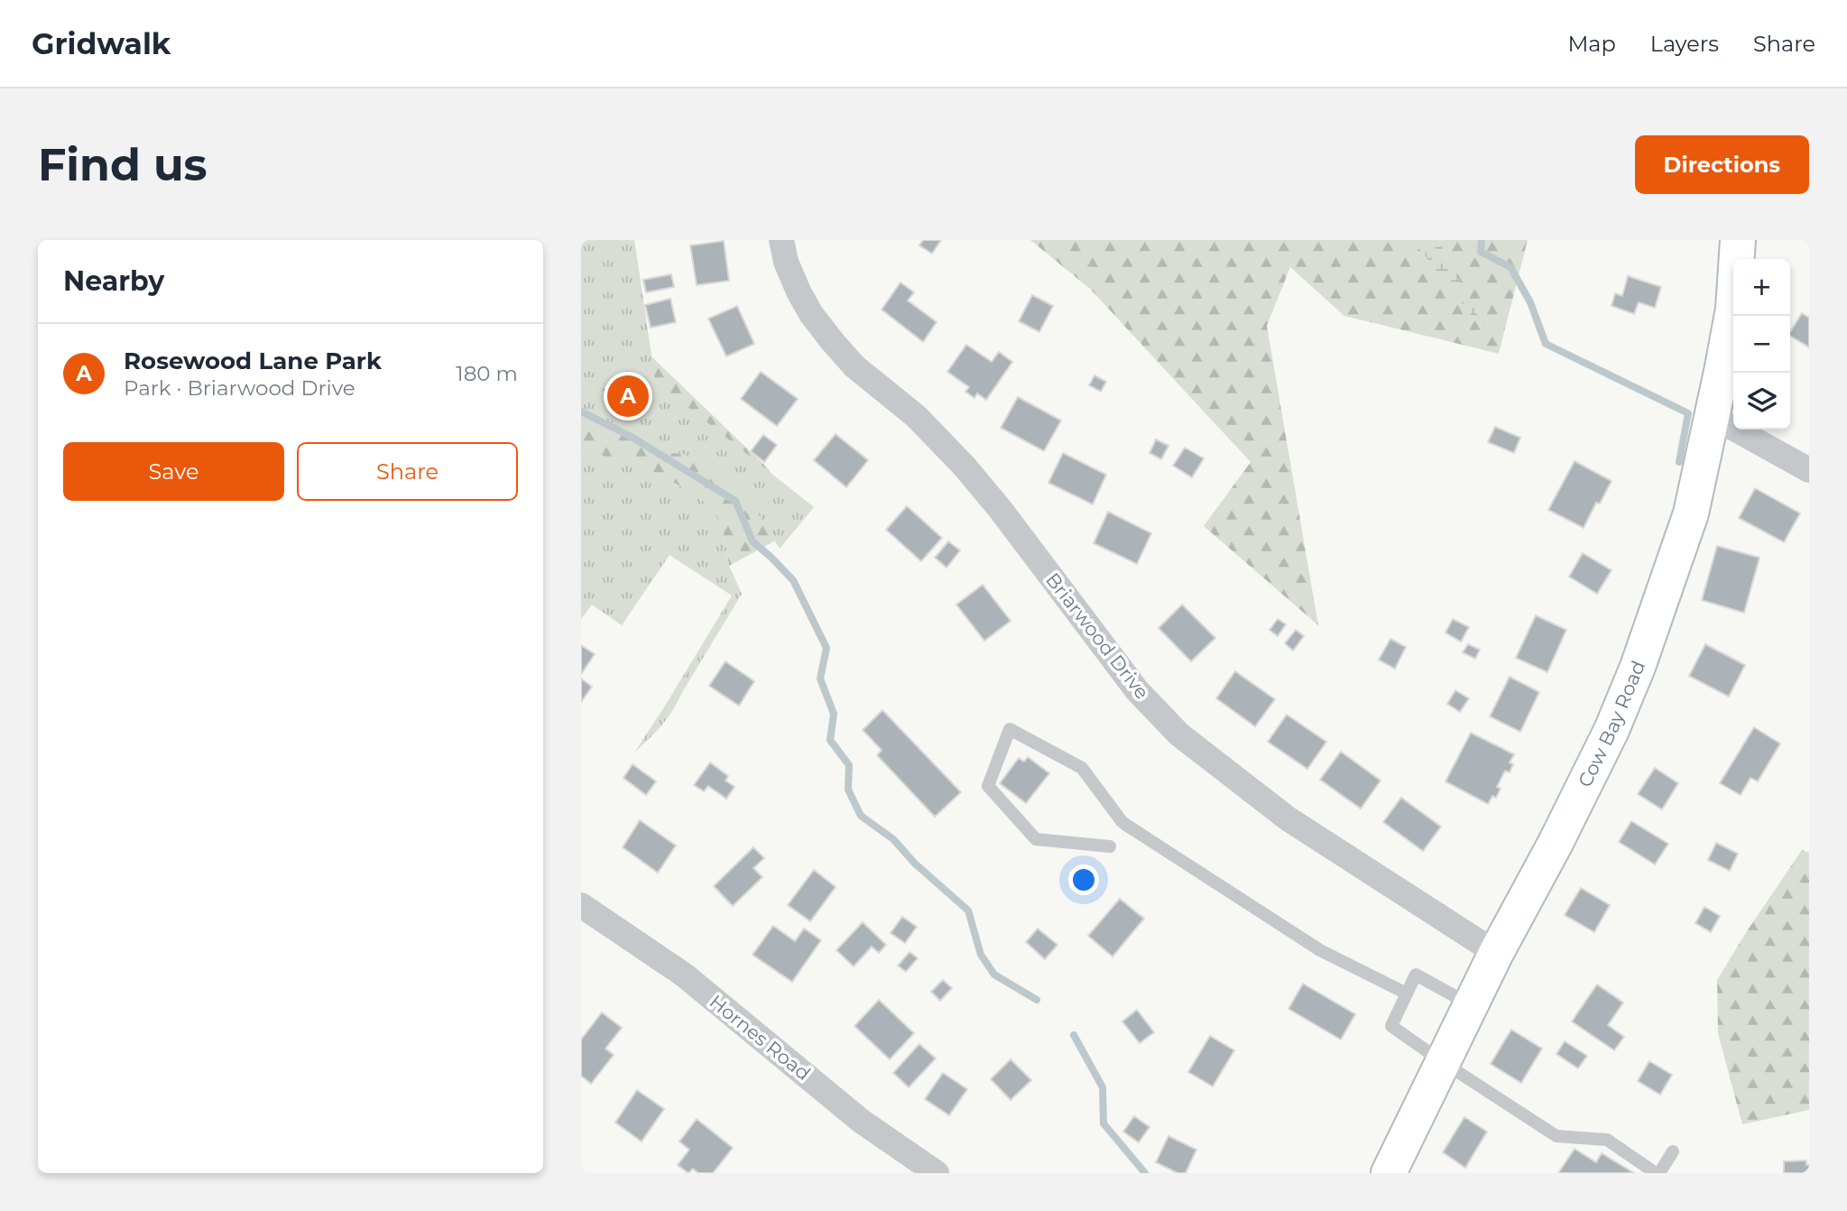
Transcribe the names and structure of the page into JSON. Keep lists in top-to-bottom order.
{
  "streets": {
    "main road": ["Cow Bay Road"],
    "street": ["Briarwood Drive", "Hornes Road"]
  },
  "crossings": [
    ["Briarwood Drive", "Cow Bay Road"]
  ],
  "page": {
    "header": "Gridwalk",
    "nav": ["Map", "Layers", "Share"],
    "buttons": [
      "Directions",
      ["Save", "Share"]
    ],
    "title": "Find us",
    "heading": "Nearby",
    "map_buttons": ["+", "−"],
    "list": [
      {
        "mark": "A",
        "name": "Rosewood Lane Park",
        "note": "Park · Briarwood Drive",
        "value": "180 m"
      }
    ],
    "pins": "A"
  }
}
